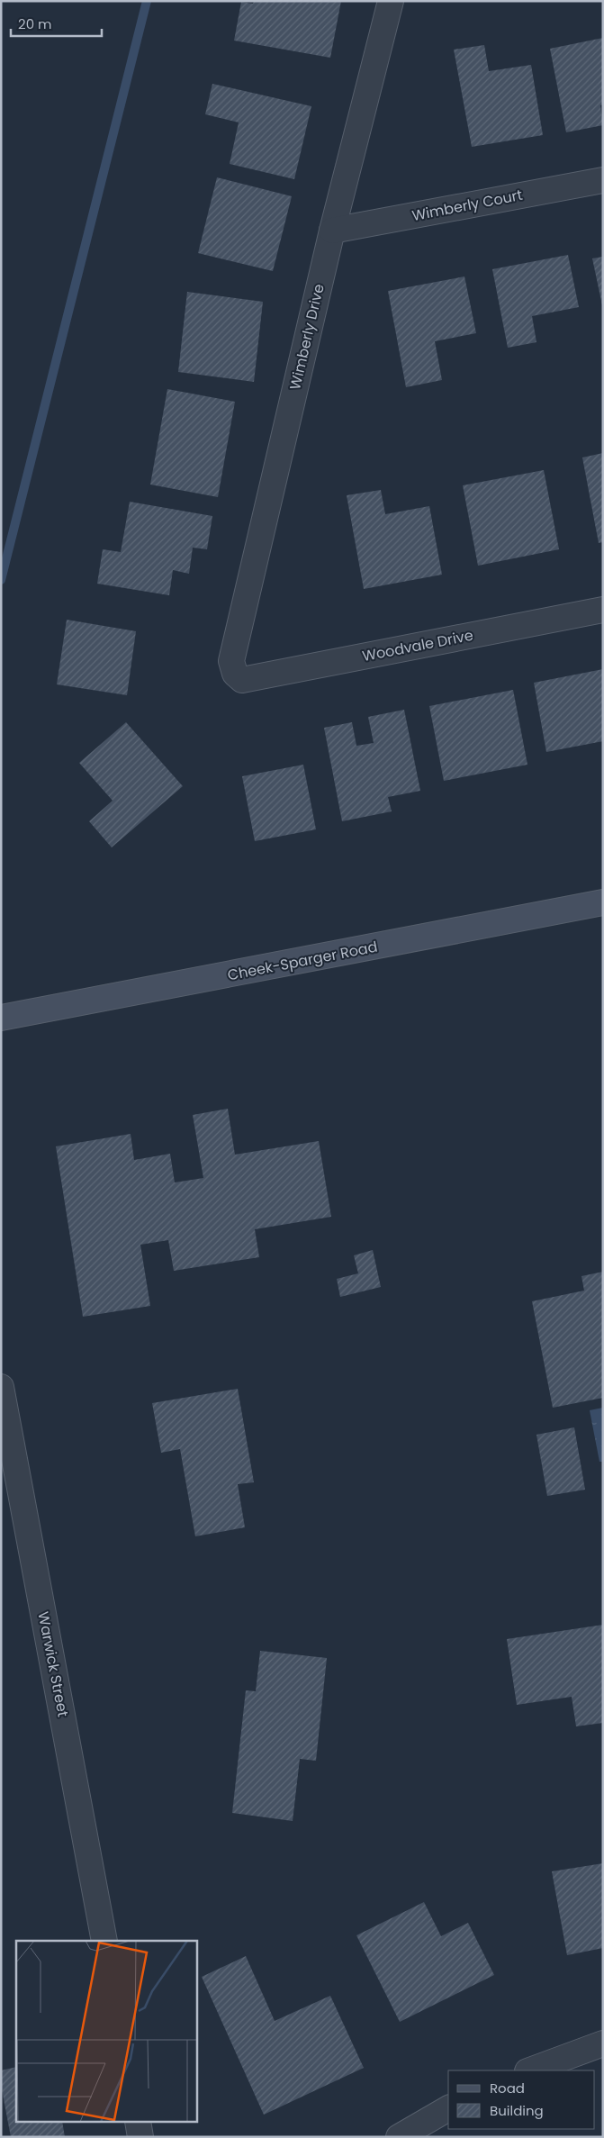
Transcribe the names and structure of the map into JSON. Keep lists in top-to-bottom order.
{
  "streets": {
    "main road": ["Cheek-Sparger Road"],
    "street": [
      "Wimberly Court",
      "Wimberly Drive",
      "Woodvale Drive",
      "Warwick Street"
    ]
  },
  "crossings": [
    ["Wimberly Court", "Wimberly Drive"],
    ["Wimberly Drive", "Woodvale Drive"]
  ],
  "legend": ["Road", "Building"],
  "scale_bar": "20 m"
}
